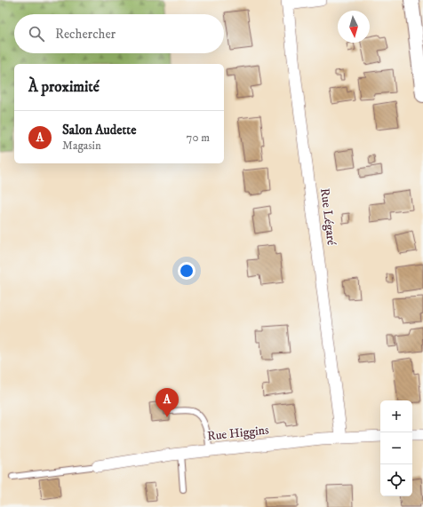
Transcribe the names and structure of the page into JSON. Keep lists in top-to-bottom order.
{
  "streets": {
    "street": ["Rue Légaré", "Rue Higgins"]
  },
  "crossings": [
    ["Rue Légaré", "Rue Higgins"]
  ],
  "north": "bottom",
  "page": {
    "search": "Rechercher",
    "heading": "À proximité",
    "list": [
      {
        "mark": "A",
        "name": "Salon Audette",
        "note": "Magasin",
        "value": "70 m"
      }
    ],
    "pins": "A",
    "map_buttons": ["+", "−"]
  }
}
